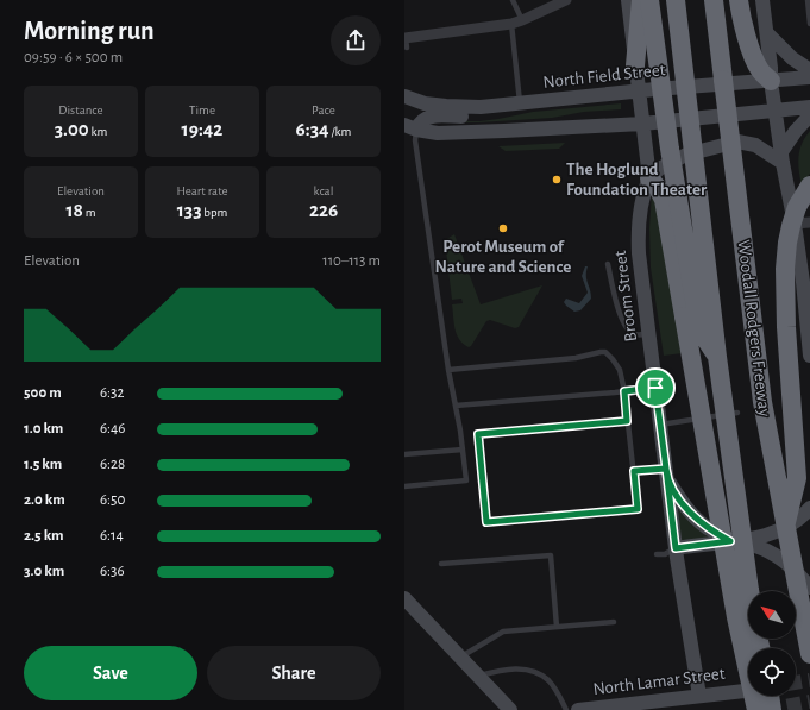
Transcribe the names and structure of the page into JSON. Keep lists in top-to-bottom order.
{
  "streets": {
    "highway": ["Woodall Rodgers Freeway"],
    "main road": ["North Field Street", "Broom Street", "North Lamar Street"]
  },
  "crossings": [
    ["North Field Street", "Broom Street"],
    ["Broom Street", "North Lamar Street"]
  ],
  "places": ["The Hoglund Foundation Theater", "Perot Museum of Nature and Science"],
  "north": "top left",
  "page": {
    "heading": ["Morning run", "09:59 · 6 × 500 m"],
    "stats": [
      ["Distance", "3.00 km"],
      ["Time", "19:42"],
      ["Pace", "6:34 /km"],
      ["Elevation", "18 m"],
      ["Heart rate", "133 bpm"],
      ["kcal", "226"]
    ],
    "chart": ["Elevation", "110–113 m"],
    "list": [
      {
        "name": "500 m",
        "note": "6:32"
      },
      {
        "name": "1.0 km",
        "note": "6:46"
      },
      {
        "name": "1.5 km",
        "note": "6:28"
      },
      {
        "name": "2.0 km",
        "note": "6:50"
      },
      {
        "name": "2.5 km",
        "note": "6:14"
      },
      {
        "name": "3.0 km",
        "note": "6:36"
      }
    ],
    "buttons": ["Save", "Share"]
  }
}
